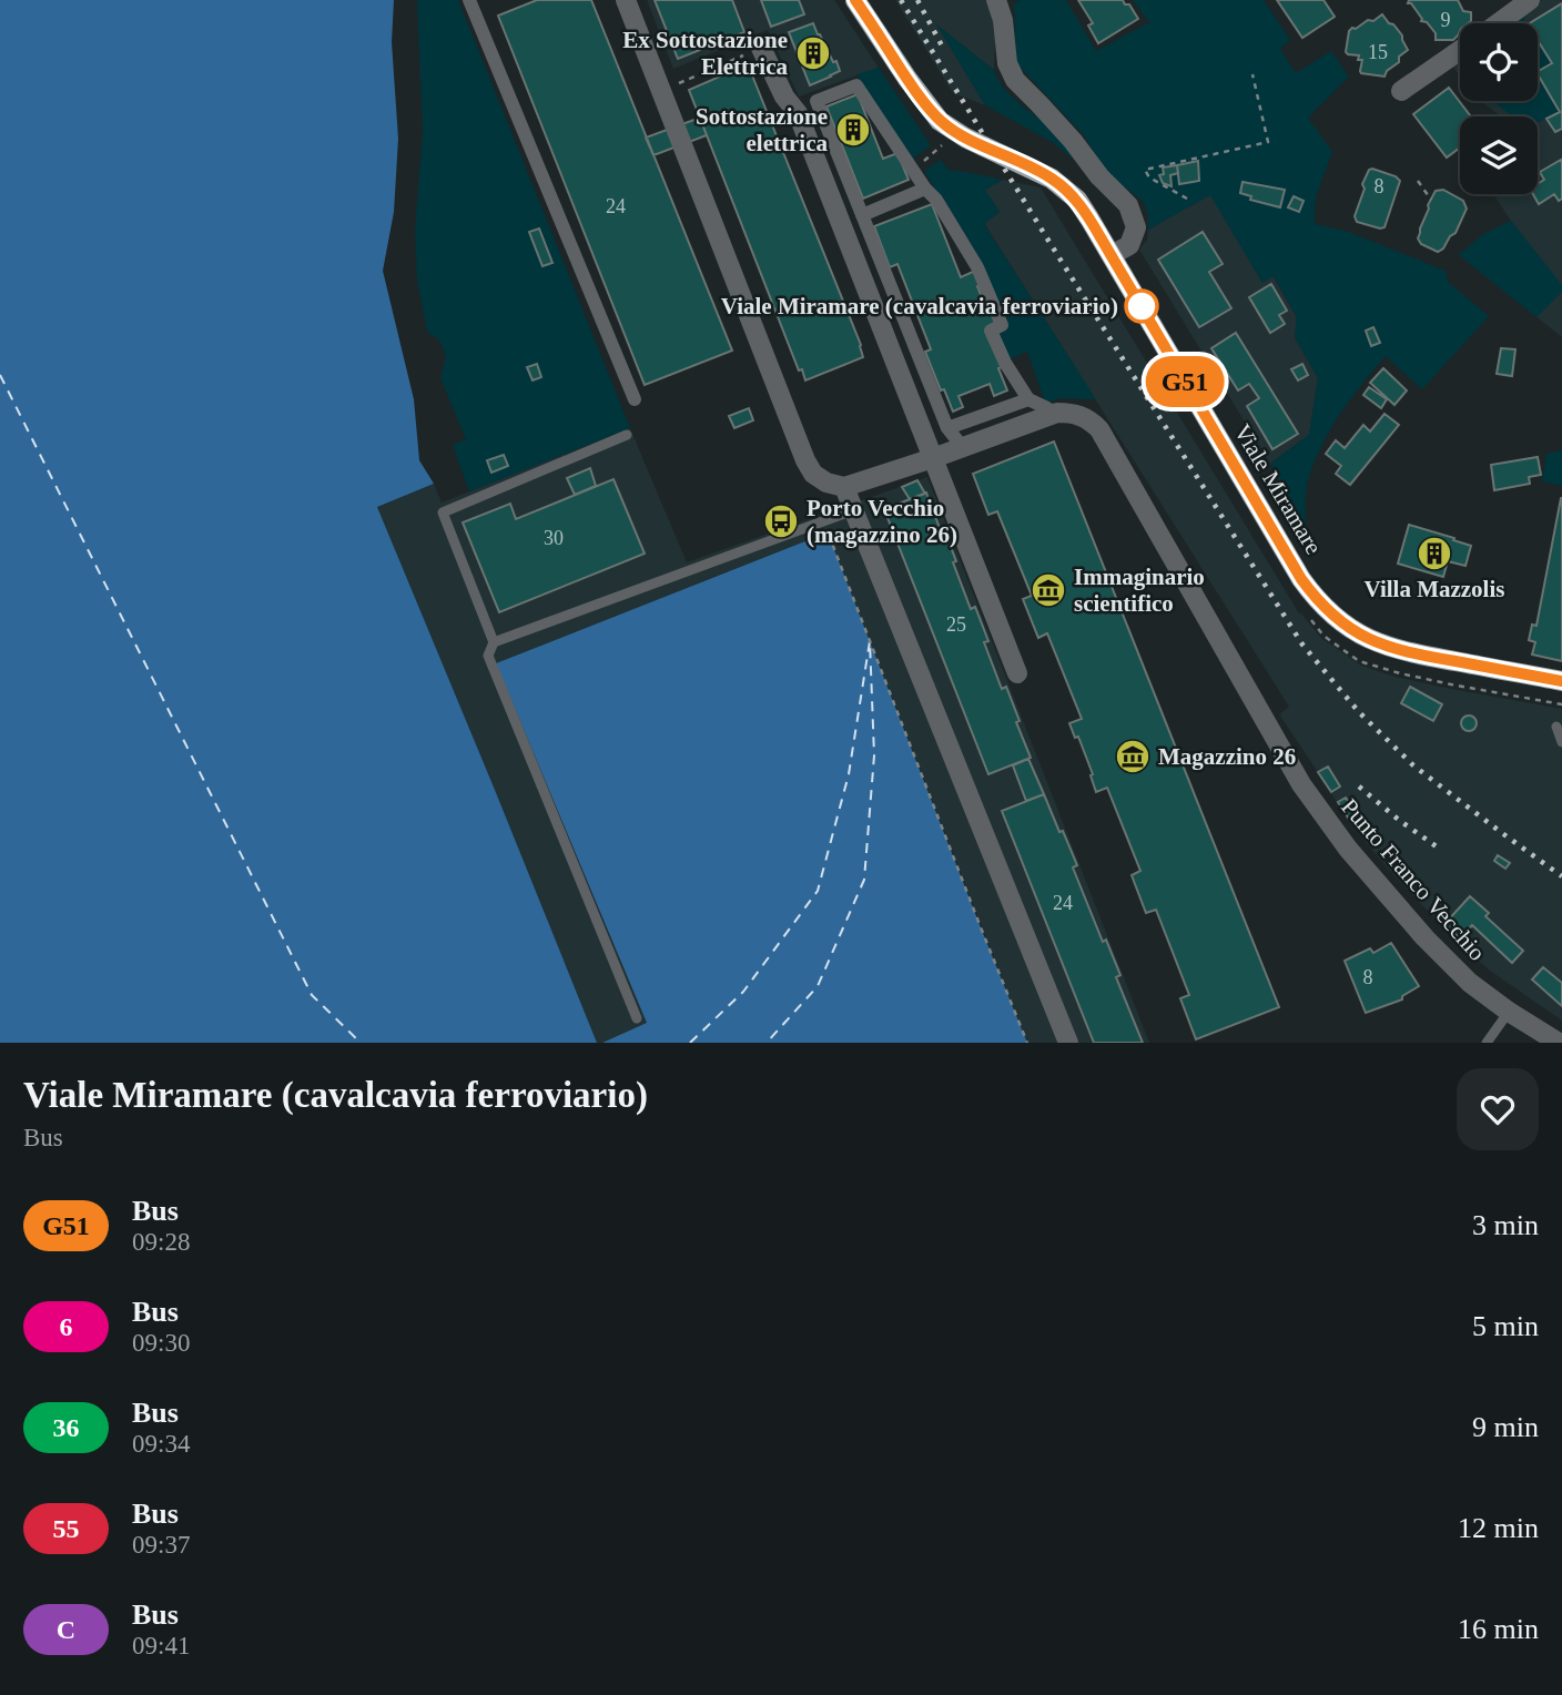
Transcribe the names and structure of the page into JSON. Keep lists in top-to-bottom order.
{
  "streets": {
    "main road": ["Viale Miramare"],
    "street": ["Punto Franco Vecchio"]
  },
  "places": {
    "building": ["Ex Sottostazione Elettrica", "Sottostazione elettrica", "Villa Mazzolis"],
    "other": ["Viale Miramare (cavalcavia ferroviario)"],
    "bus stop": ["Porto Vecchio (magazzino 26)"],
    "museum": ["Immaginario scientifico", "Magazzino 26"]
  },
  "lines": ["bus line G51"],
  "house_numbers": [
    "9",
    "15",
    "8",
    "24",
    "30",
    "25",
    "24",
    "8"
  ],
  "page": {
    "on_map": "G51",
    "heading": ["Viale Miramare (cavalcavia ferroviario)", "Bus"],
    "list": [
      {
        "mark": "G51",
        "name": "Bus",
        "note": "09:28",
        "value": "3 min"
      },
      {
        "mark": "6",
        "name": "Bus",
        "note": "09:30",
        "value": "5 min"
      },
      {
        "mark": "36",
        "name": "Bus",
        "note": "09:34",
        "value": "9 min"
      },
      {
        "mark": "55",
        "name": "Bus",
        "note": "09:37",
        "value": "12 min"
      },
      {
        "mark": "C",
        "name": "Bus",
        "note": "09:41",
        "value": "16 min"
      }
    ]
  }
}
